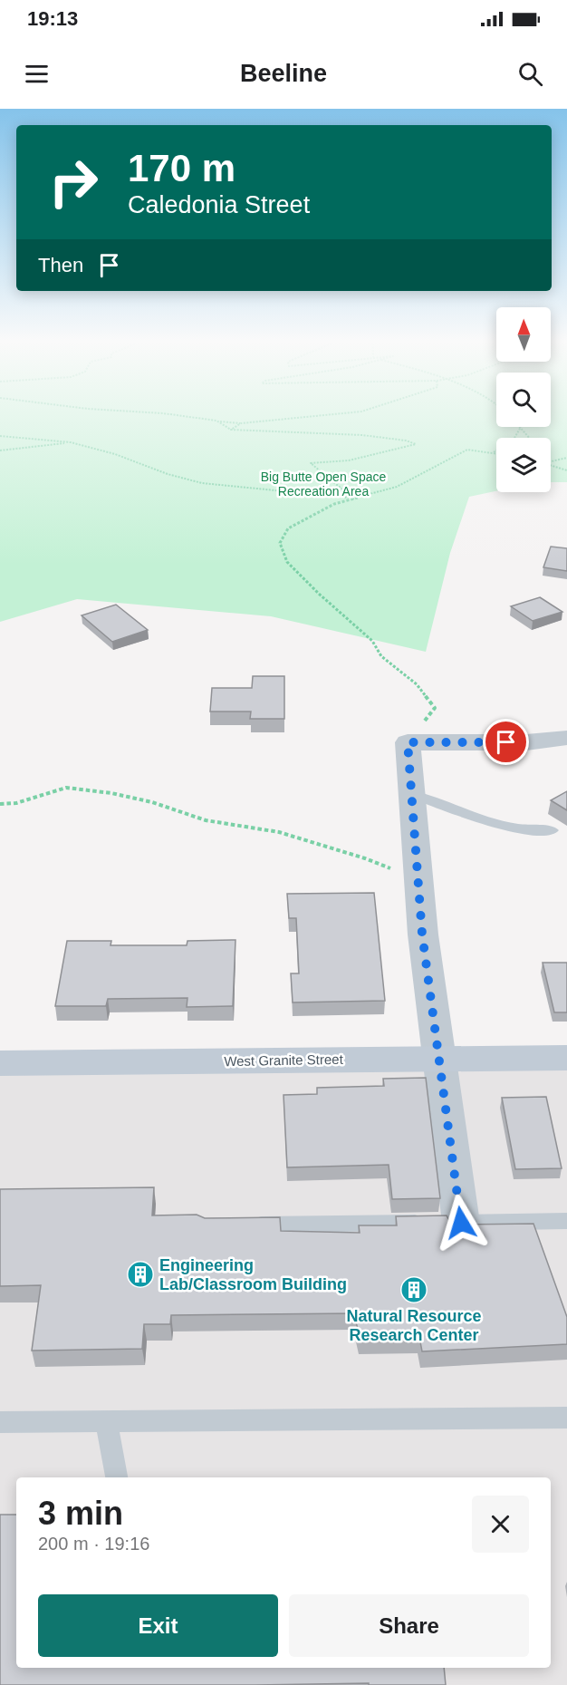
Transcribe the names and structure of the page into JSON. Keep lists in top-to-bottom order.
{
  "streets": {
    "street": ["West Granite Street"]
  },
  "parks": ["Big Butte Open Space Recreation Area"],
  "places": {
    "building": ["Engineering Lab/Classroom Building", "Natural Resource Research Center"]
  },
  "north": "top",
  "page": {
    "status": "19:13",
    "header": "Beeline",
    "turn": ["170 m", "Caledonia Street"],
    "then": "Then",
    "heading": ["3 min", "200 m · 19:16"],
    "buttons": ["Exit", "Share"]
  }
}
